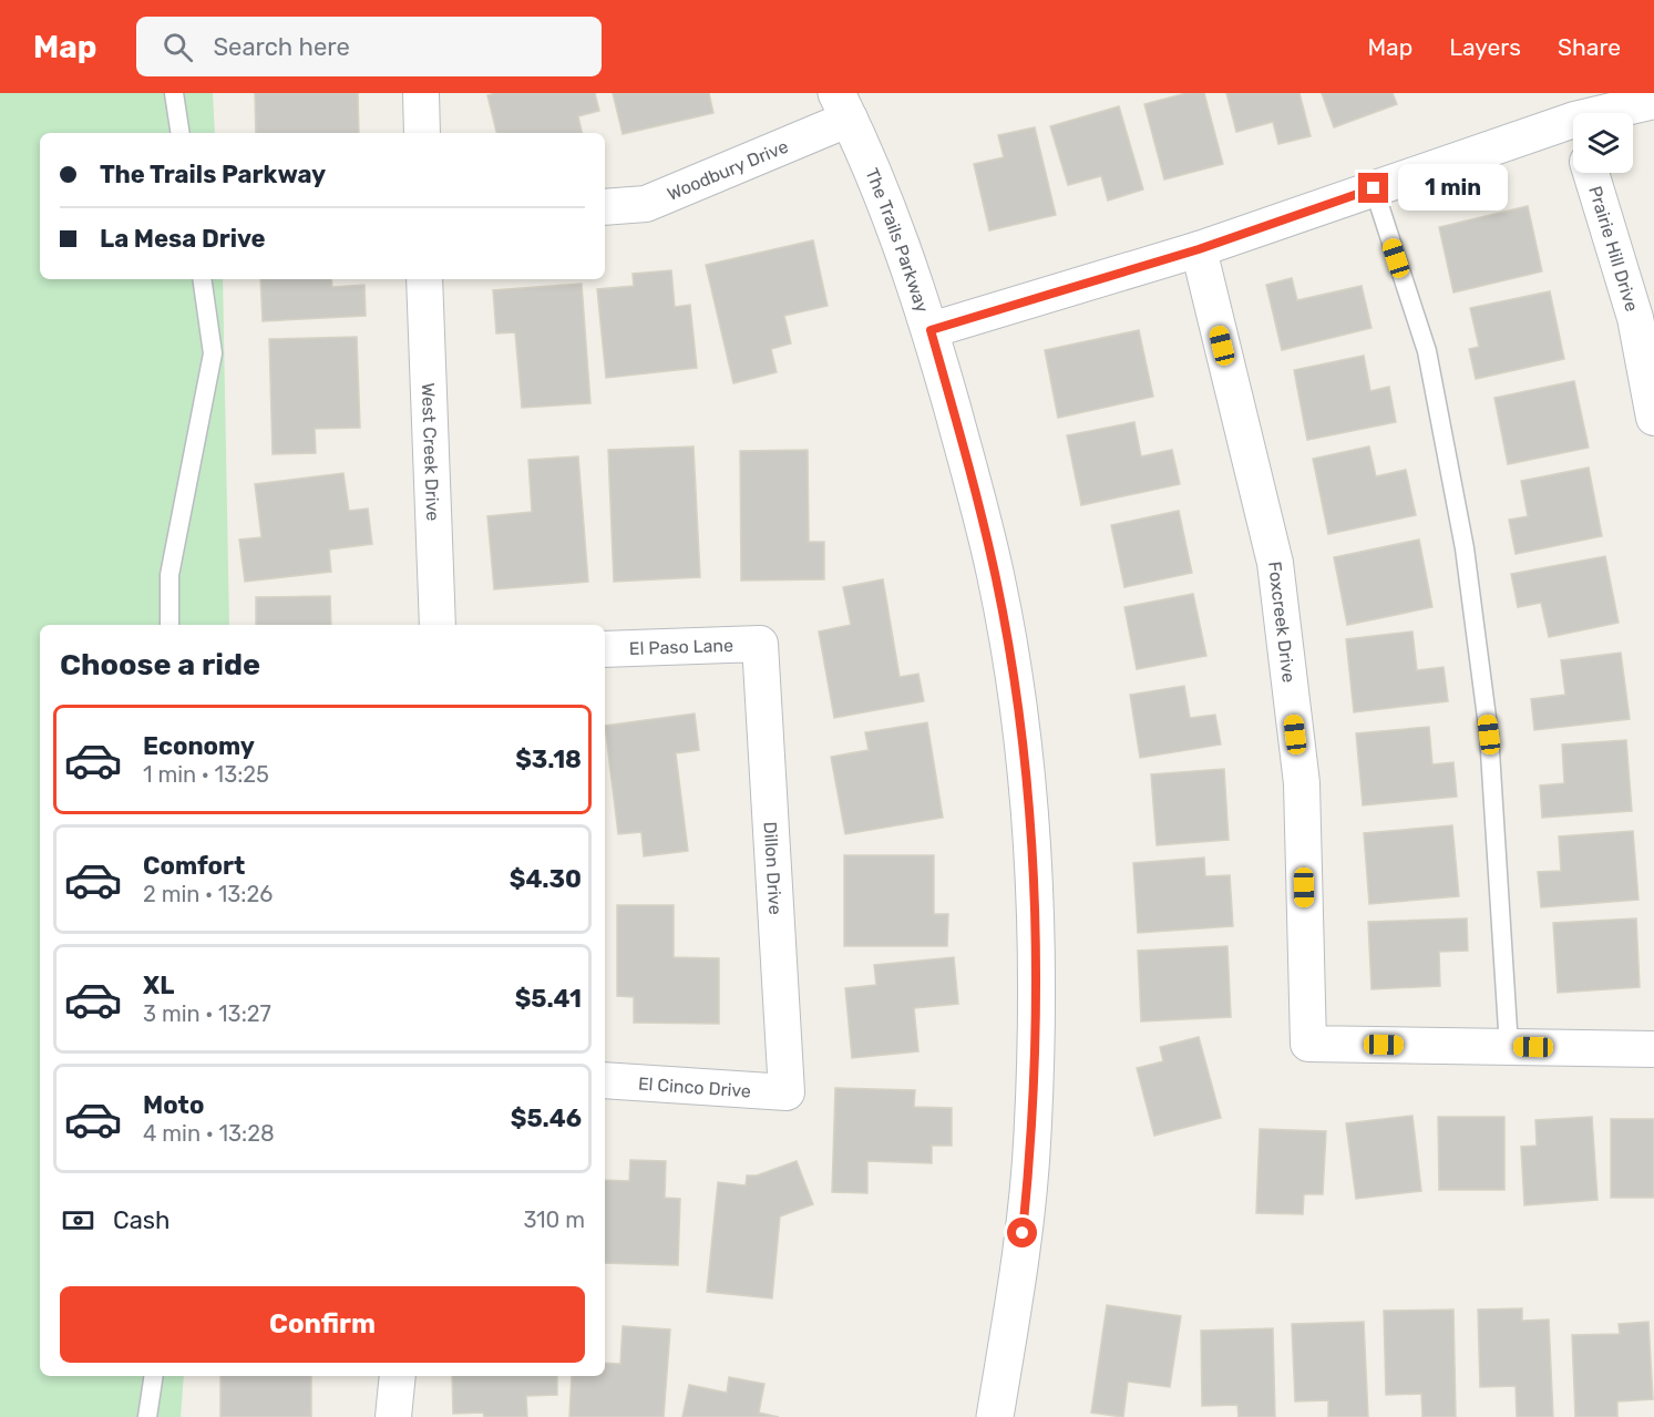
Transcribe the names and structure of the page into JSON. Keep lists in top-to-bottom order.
{
  "streets": {
    "street": [
      "Woodbury Drive",
      "The Trails Parkway",
      "Prairie Hill Drive",
      "West Creek Drive",
      "Foxcreek Drive",
      "El Paso Lane",
      "Dillon Drive",
      "El Cinco Drive"
    ]
  },
  "crossings": [
    ["Woodbury Drive", "The Trails Parkway"],
    ["El Paso Lane", "Dillon Drive"],
    ["Dillon Drive", "El Cinco Drive"]
  ],
  "page": {
    "header": "Map",
    "search": "Search here",
    "nav": ["Map", "Layers", "Share"],
    "banner": ["The Trails Parkway", "La Mesa Drive"],
    "bubble": "1 min",
    "heading": "Choose a ride",
    "list": [
      {
        "name": "Economy",
        "note": "1 min · 13:25",
        "value": "$3.18"
      },
      {
        "name": "Comfort",
        "note": "2 min · 13:26",
        "value": "$4.30"
      },
      {
        "name": "XL",
        "note": "3 min · 13:27",
        "value": "$5.41"
      },
      {
        "name": "Moto",
        "note": "4 min · 13:28",
        "value": "$5.46"
      }
    ],
    "pay": ["Cash", "310 m"],
    "buttons": "Confirm"
  }
}
